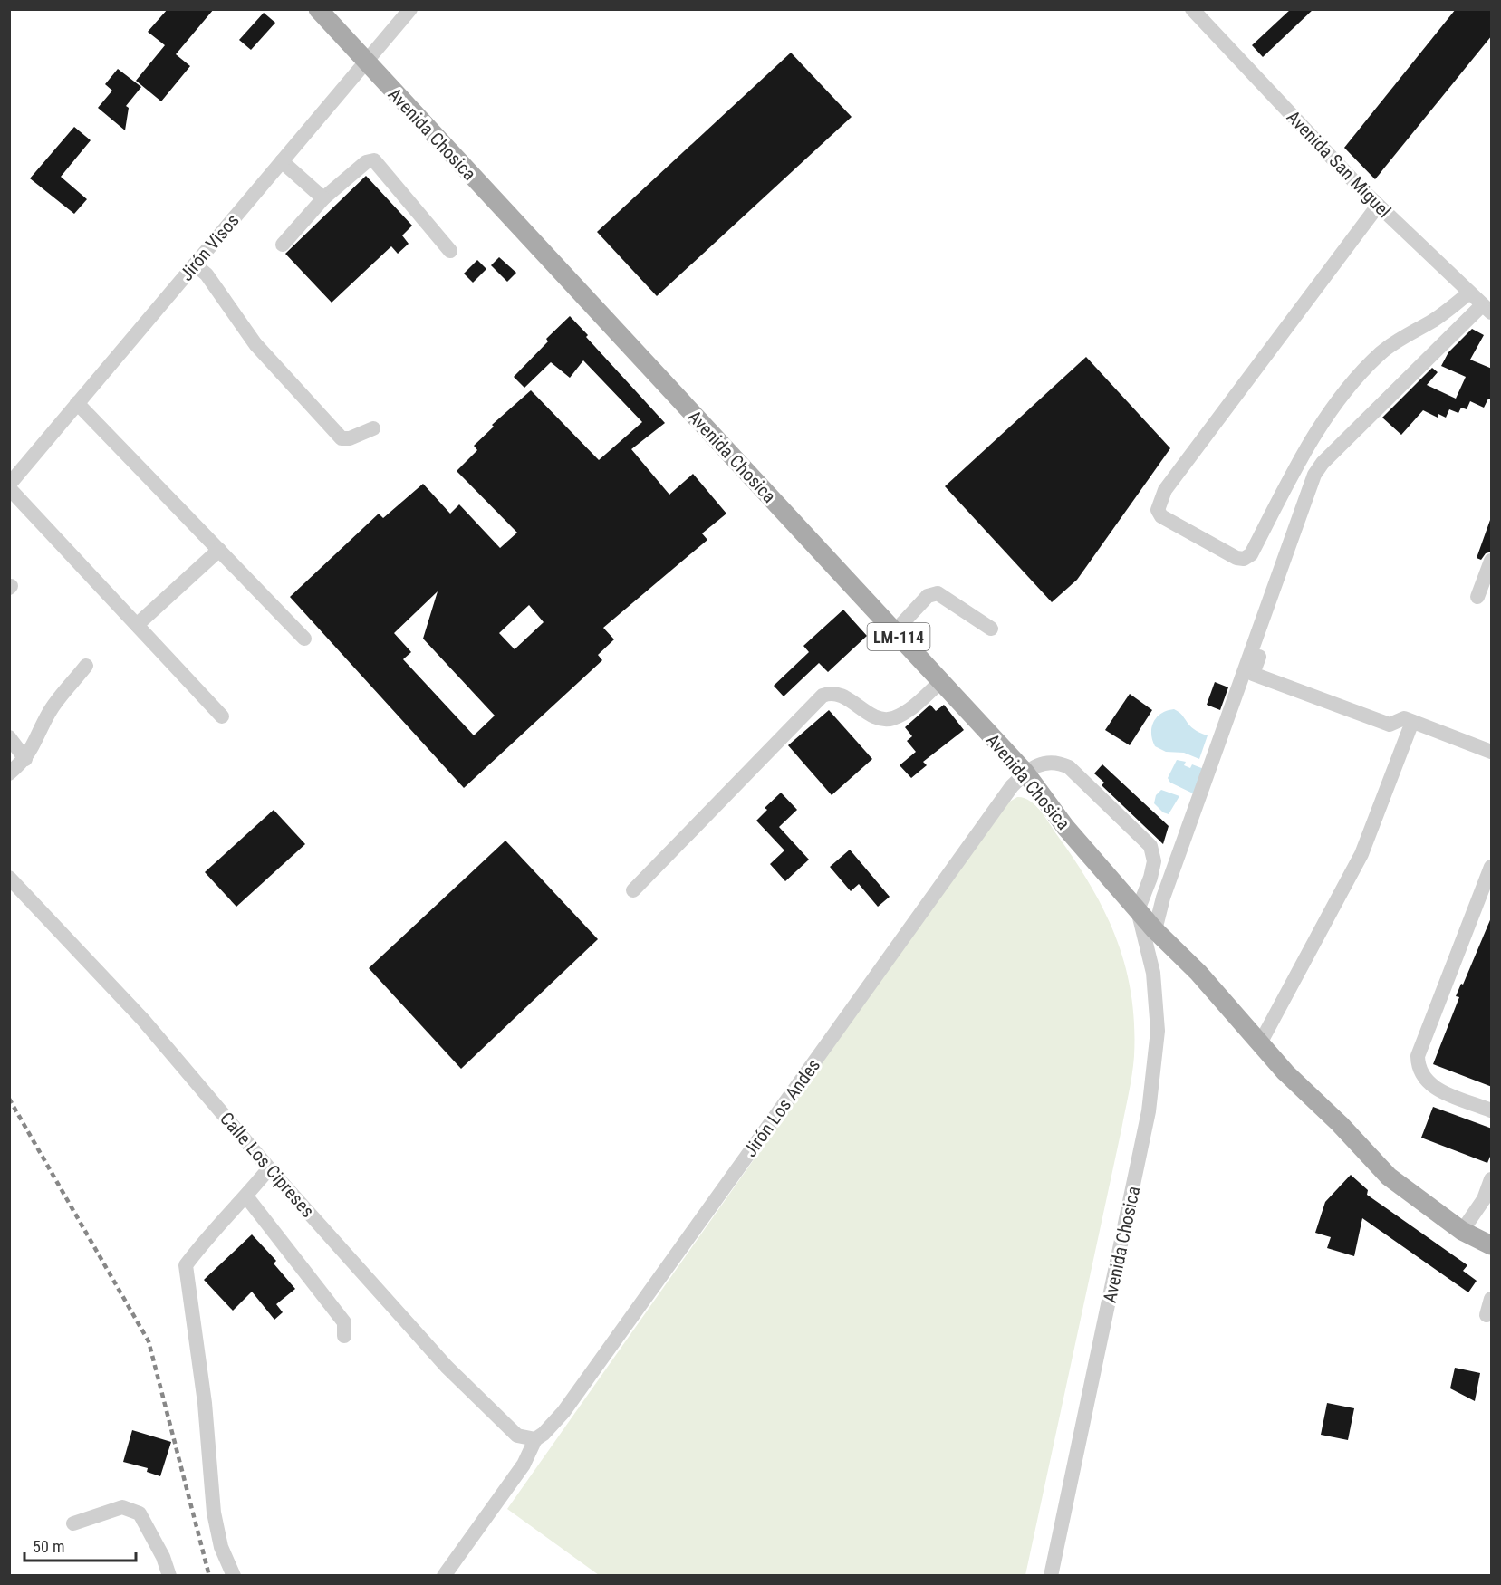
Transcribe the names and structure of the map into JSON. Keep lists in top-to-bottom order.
{
  "streets": {
    "main road": ["Avenida Chosica", "LM-114"],
    "street": [
      "Avenida San Miguel",
      "Jirón Visos",
      "Jirón Los Andes",
      "Calle Los Cipreses"
    ]
  },
  "crossings": [
    ["Avenida Chosica", "Jirón Visos"],
    ["Avenida Chosica", "Jirón Los Andes"],
    ["Jirón Los Andes", "Calle Los Cipreses"]
  ],
  "scale_bar": "50 m"
}
